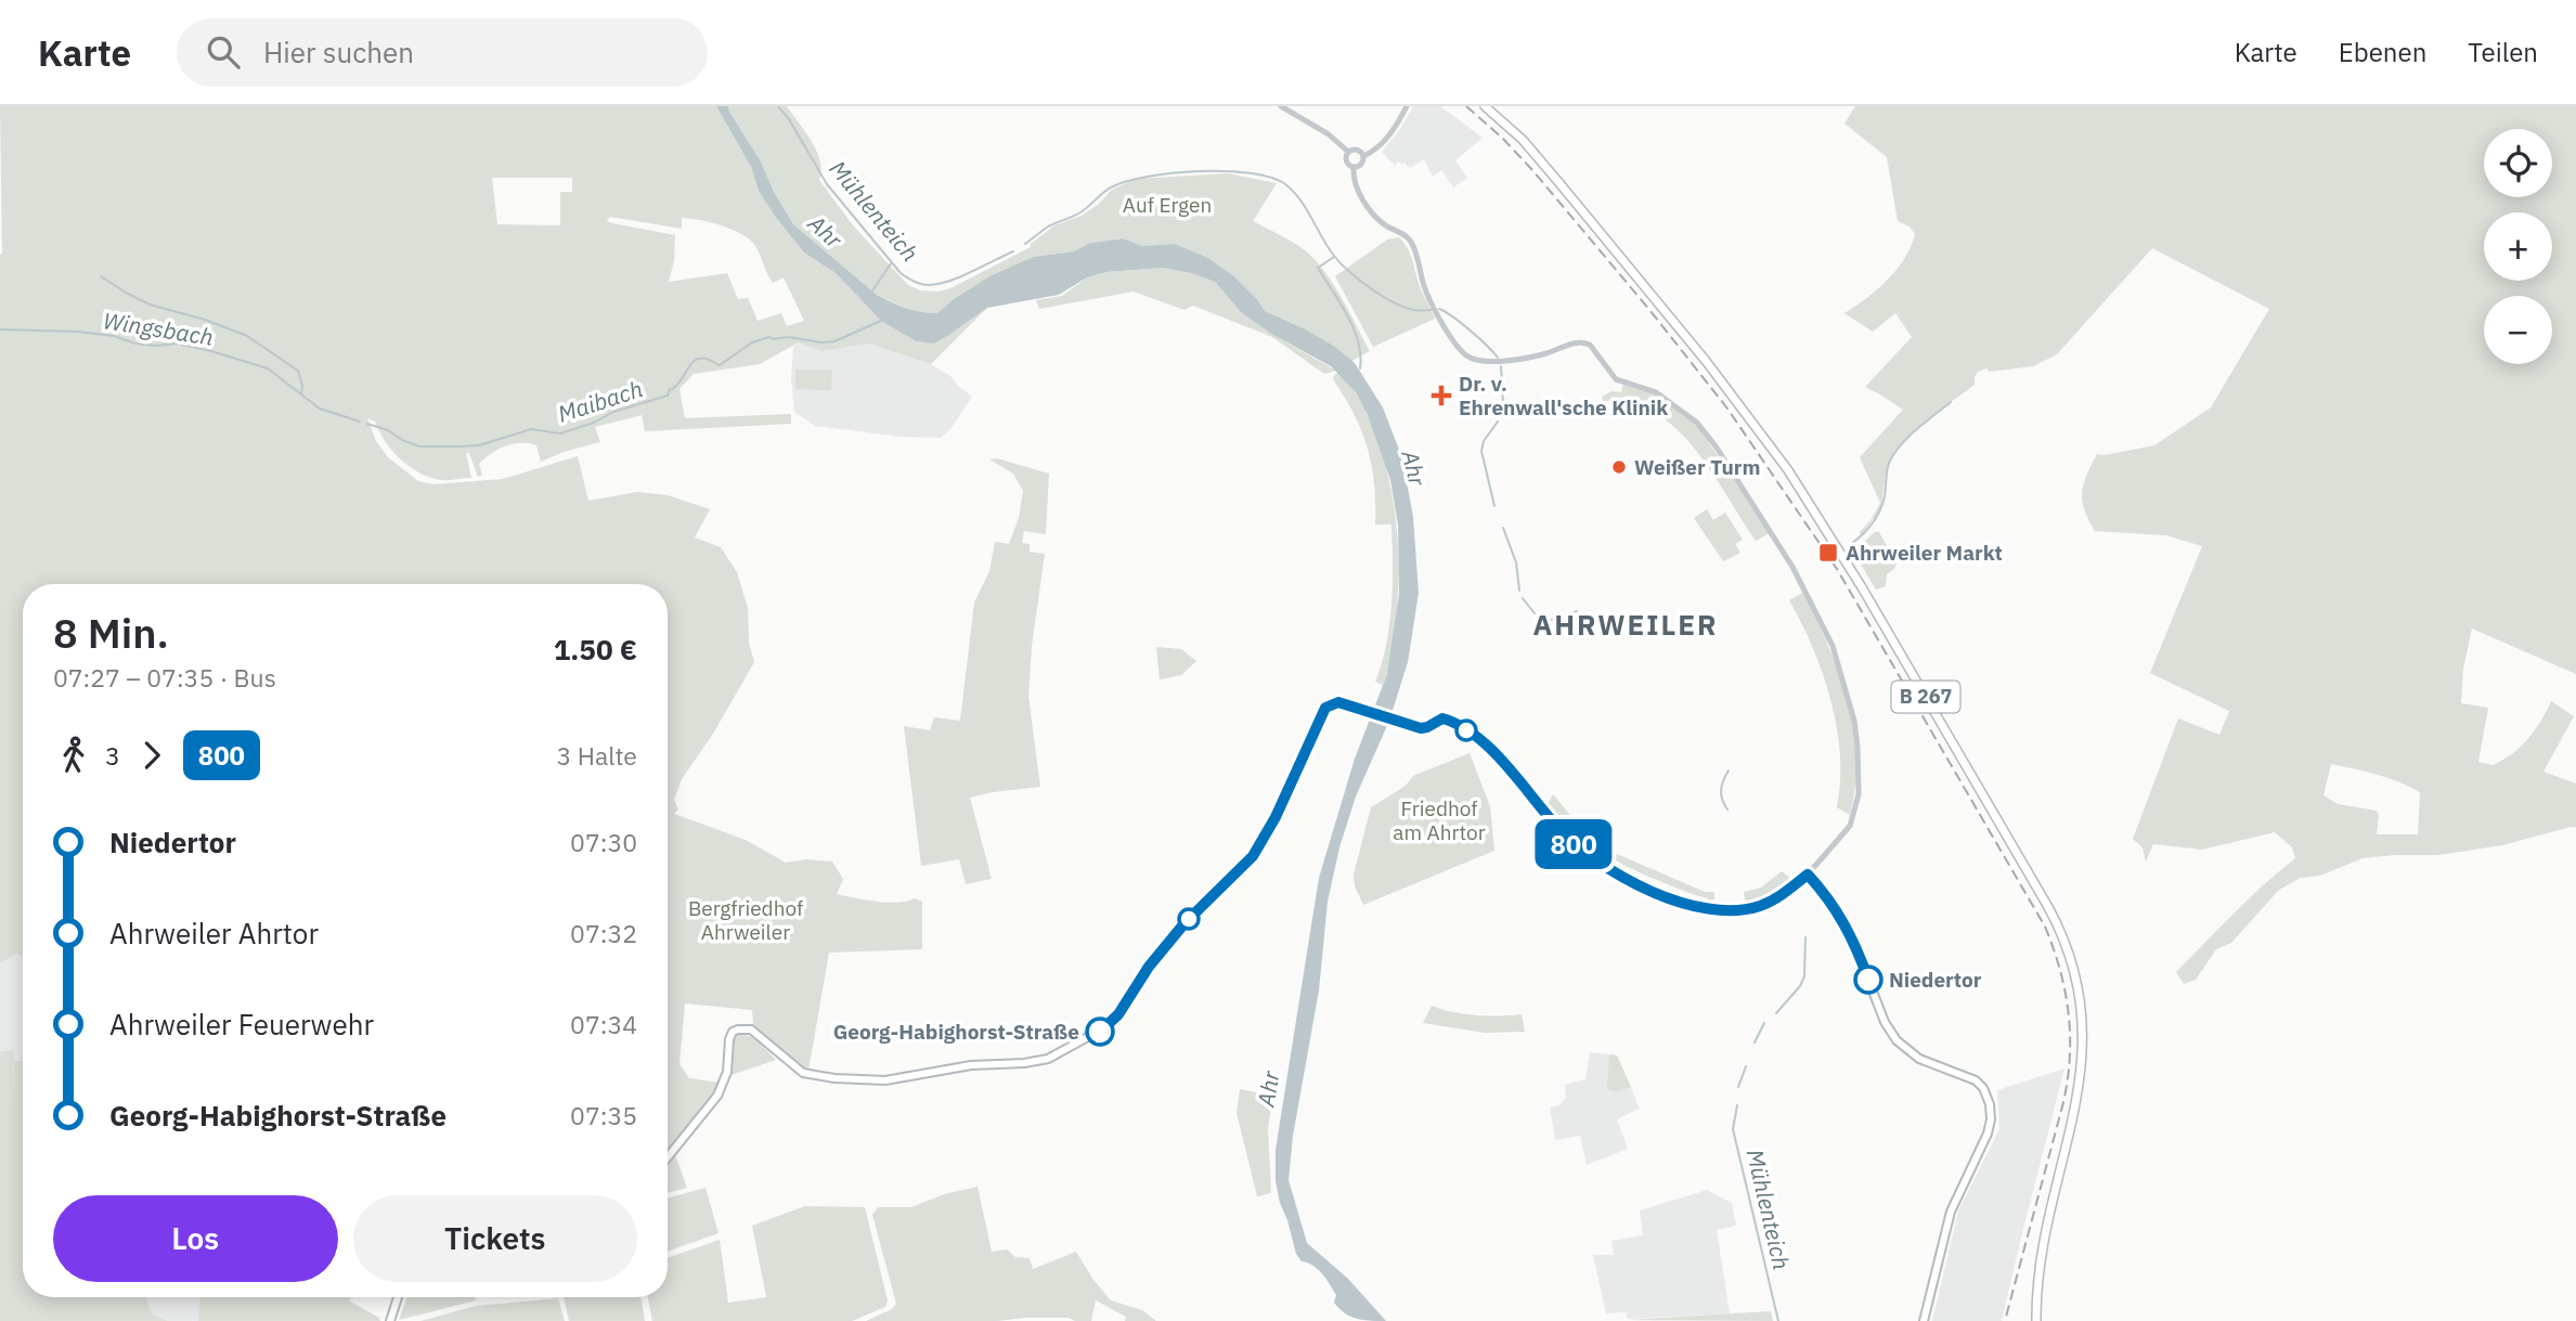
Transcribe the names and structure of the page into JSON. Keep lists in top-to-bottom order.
{
  "streets": {
    "main road": ["B 267"]
  },
  "districts": ["AHRWEILER"],
  "water": [
    "Mühlenteich",
    "Ahr",
    "Wingsbach",
    "Maibach"
  ],
  "parks": ["Auf Ergen", "Friedhof am Ahrtor", "Bergfriedhof Ahrweiler"],
  "places": {
    "health": ["Dr. v. Ehrenwall'sche Klinik"],
    "other": ["Weißer Turm", "Niedertor", "Georg-Habighorst-Straße"],
    "transit": ["Ahrweiler Markt"]
  },
  "lines": ["bus line 800"],
  "page": {
    "header": "Karte",
    "search": "Hier suchen",
    "nav": ["Karte", "Ebenen", "Teilen"],
    "on_map": "800",
    "map_buttons": ["+", "−"],
    "heading": ["8 Min.", "07:27 – 07:35 · Bus", "1.50 €"],
    "legs": ["3", "800", "3 Halte"],
    "list": [
      {
        "name": "Niedertor",
        "value": "07:30"
      },
      {
        "name": "Ahrweiler Ahrtor",
        "value": "07:32"
      },
      {
        "name": "Ahrweiler Feuerwehr",
        "value": "07:34"
      },
      {
        "name": "Georg-Habighorst-Straße",
        "value": "07:35"
      }
    ],
    "buttons": ["Los", "Tickets"]
  }
}
